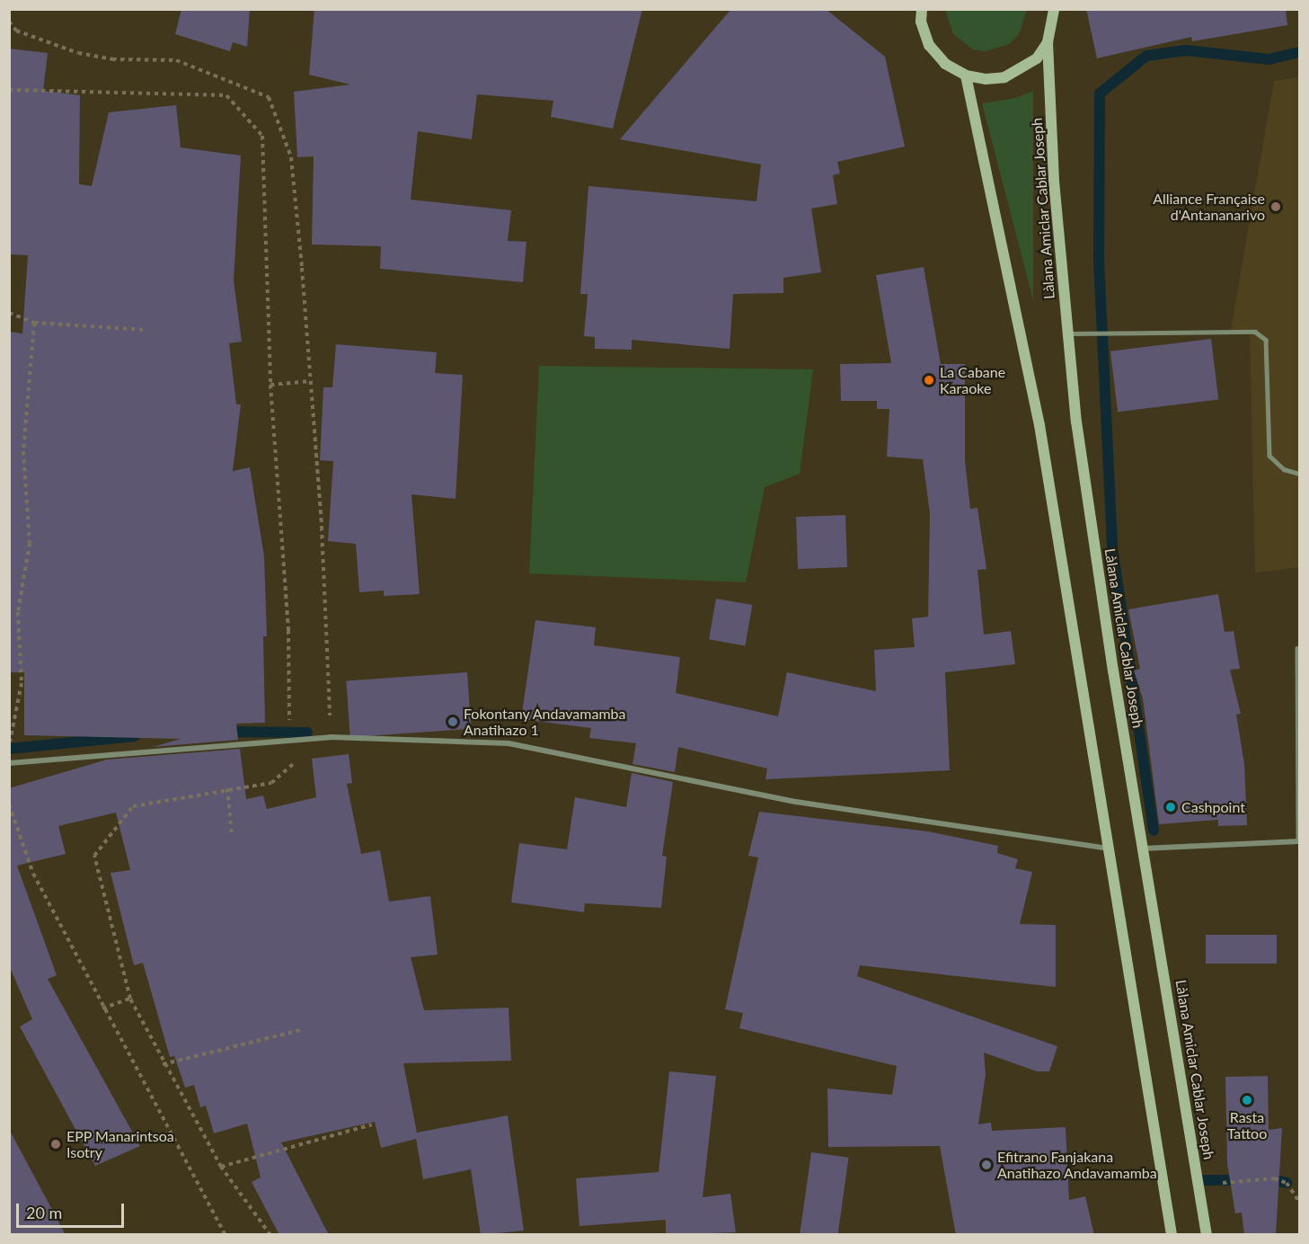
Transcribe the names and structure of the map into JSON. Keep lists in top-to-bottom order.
{
  "streets": {
    "main road": ["Làlana Amiclar Cablar Joseph"]
  },
  "places": [
    "Alliance Française d'Antananarivo",
    "La Cabane Karaoke",
    "Fokontany Andavamamba Anatihazo 1",
    "Cashpoint",
    "Rasta Tattoo",
    "EPP Manarintsoa Isotry",
    "Efitrano Fanjakana Anatihazo Andavamamba"
  ],
  "scale_bar": "20 m"
}
